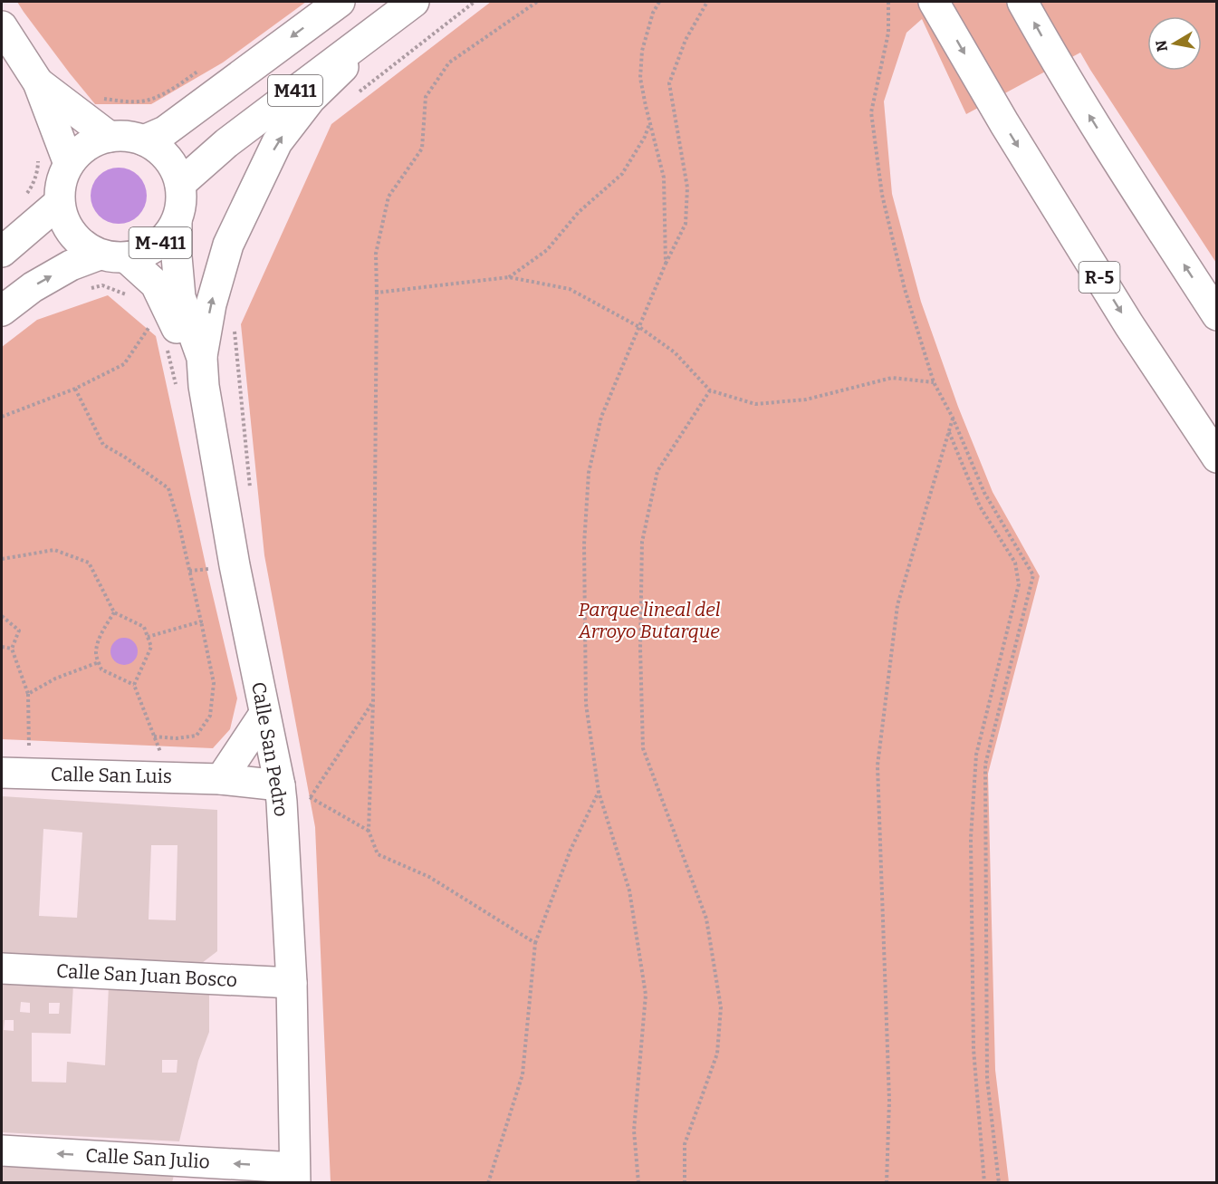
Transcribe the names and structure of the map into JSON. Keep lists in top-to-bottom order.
{
  "streets": {
    "main road": [
      "M411",
      "M-411",
      "R-5",
      "Calle San Pedro",
      "Calle San Luis",
      "Calle San Juan Bosco",
      "Calle San Julio"
    ]
  },
  "crossings": [
    ["M411", "M-411"],
    ["M411", "Calle San Pedro"],
    ["M-411", "Calle San Pedro"],
    ["Calle San Pedro", "Calle San Luis"],
    ["Calle San Pedro", "Calle San Juan Bosco"],
    ["Calle San Pedro", "Calle San Julio"]
  ],
  "one_way": ["Calle San Julio"],
  "parks": ["Parque lineal del Arroyo Butarque"],
  "north": "left"
}
